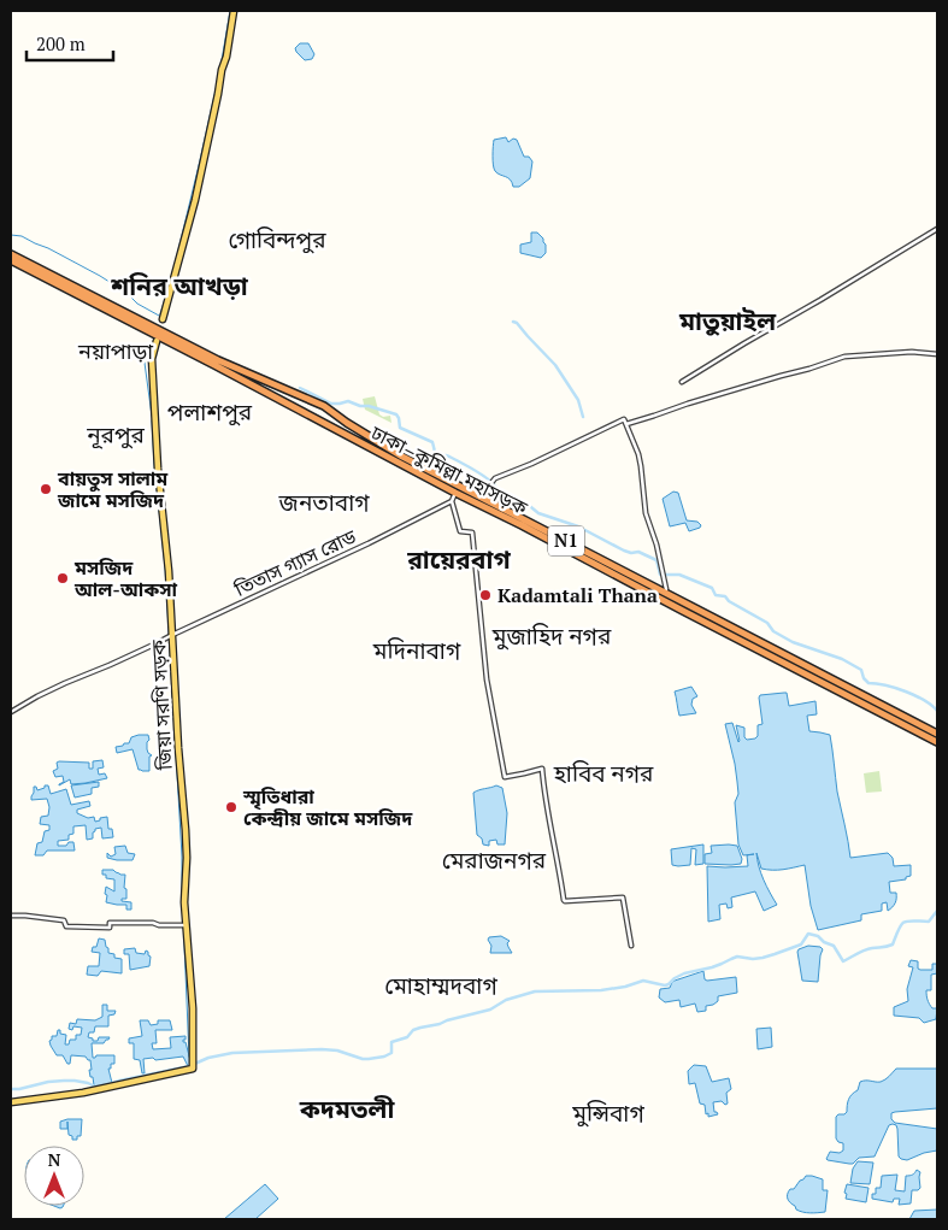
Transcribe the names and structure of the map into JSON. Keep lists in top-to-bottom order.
{
  "streets": {
    "highway": ["ঢাকা–কুমিল্লা মহাসড়ক", "N1"],
    "main road": ["জিয়া সরণি সড়ক"],
    "street": ["তিতাস গ্যাস রোড"]
  },
  "crossings": [
    ["তিতাস গ্যাস রোড", "জিয়া সরণি সড়ক"]
  ],
  "districts": [
    "গোবিন্দপুর",
    "শনির আখড়া",
    "মাতুয়াইল",
    "নয়াপাড়া",
    "পলাশপুর",
    "নূরপুর",
    "জনতাবাগ",
    "রায়েরবাগ",
    "মুজাহিদ নগর",
    "মদিনাবাগ",
    "হাবিব নগর",
    "মেরাজনগর",
    "মোহাম্মদবাগ",
    "কদমতলী",
    "মুন্সিবাগ"
  ],
  "places": [
    "বায়তুস সালাম জামে মসজিদ",
    "মসজিদ আল-আকসা",
    "Kadamtali Thana",
    "স্মৃতিধারা কেন্দ্রীয় জামে মসজিদ"
  ],
  "scale_bar": "200 m",
  "north": "top"
}
